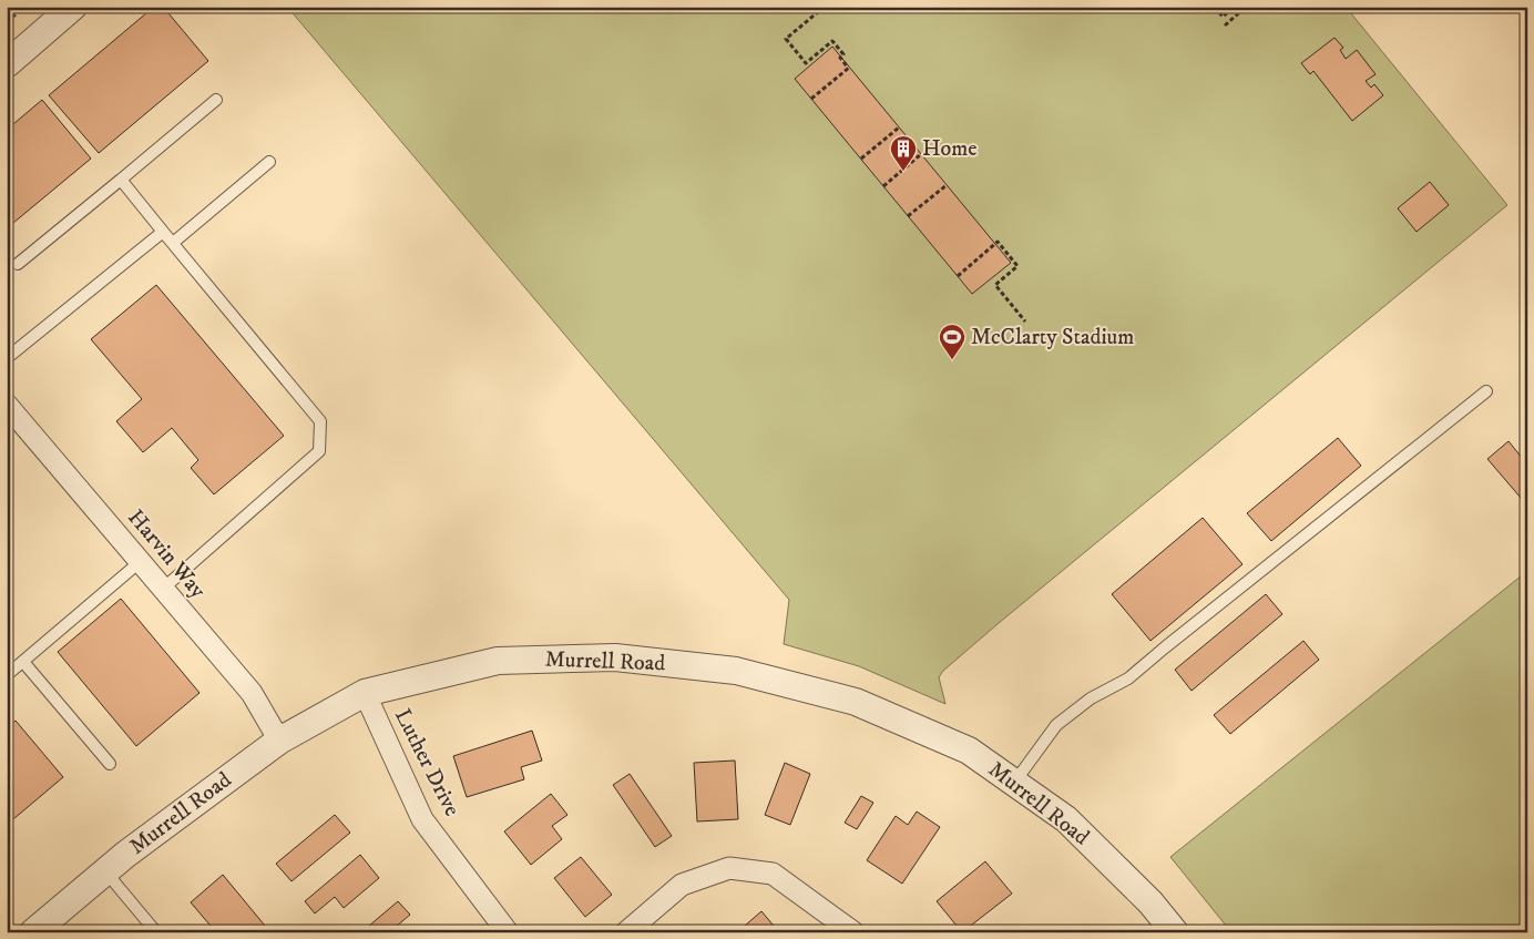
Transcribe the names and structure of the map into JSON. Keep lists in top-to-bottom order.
{
  "streets": {
    "street": ["Harvin Way", "Murrell Road", "Luther Drive"]
  },
  "crossings": [
    ["Harvin Way", "Murrell Road"],
    ["Murrell Road", "Luther Drive"]
  ],
  "places": {
    "building": ["Home"],
    "sports": ["McClarty Stadium"]
  }
}
